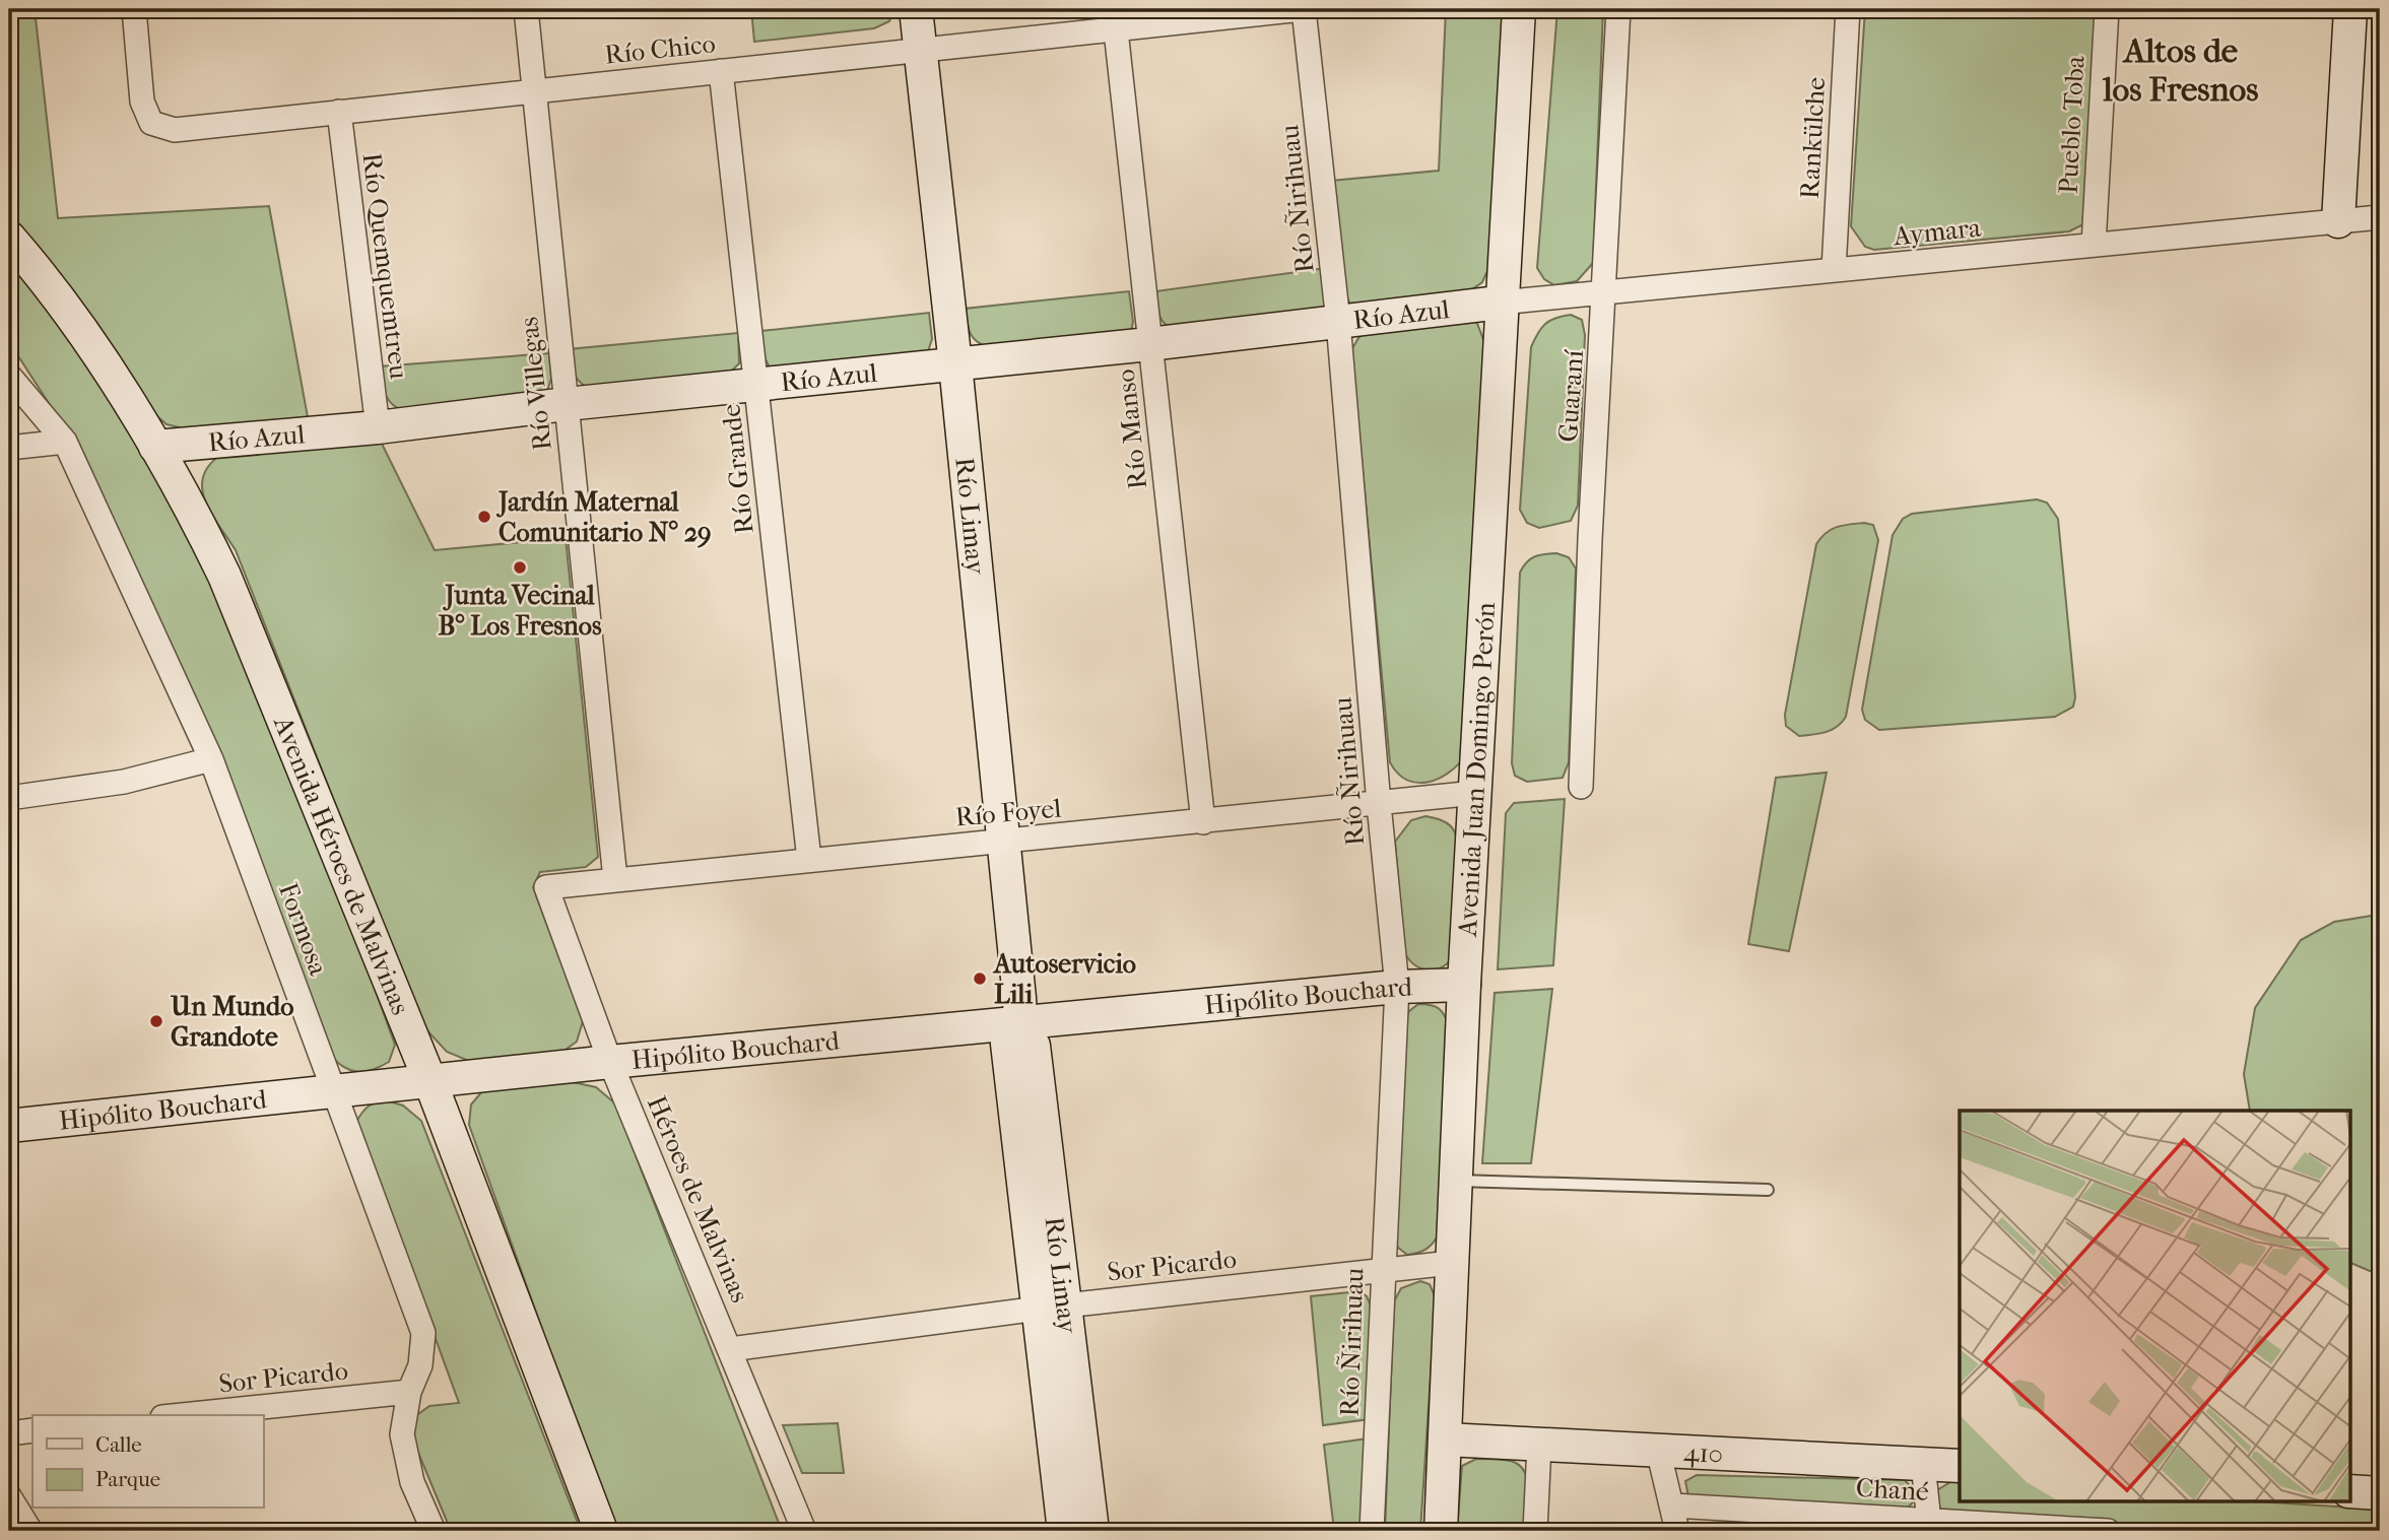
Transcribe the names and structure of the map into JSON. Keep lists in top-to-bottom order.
{
  "streets": {
    "street": [
      "Río Chico",
      "Pueblo Toba",
      "Rankülche",
      "Río Ñirihuau",
      "Aymara",
      "Río Quemquemtreu",
      "Río Azul",
      "Río Villegas",
      "Guaraní",
      "Río Manso",
      "Río Grande",
      "Río Limay",
      "Avenida Juan Domingo Perón",
      "Río Foyel",
      "Avenida Héroes de Malvinas",
      "Formosa",
      "Hipólito Bouchard",
      "Héroes de Malvinas",
      "Sor Picardo",
      "410",
      "Chané"
    ]
  },
  "crossings": [
    ["Río Chico", "Río Ñirihuau"],
    ["Río Chico", "Río Quemquemtreu"],
    ["Río Chico", "Río Villegas"],
    ["Río Chico", "Río Manso"],
    ["Río Chico", "Río Grande"],
    ["Río Chico", "Río Limay"],
    ["Pueblo Toba", "Aymara"],
    ["Rankülche", "Aymara"],
    ["Río Ñirihuau", "Río Azul"],
    ["Río Ñirihuau", "Río Foyel"],
    ["Río Ñirihuau", "Hipólito Bouchard"],
    ["Río Ñirihuau", "Sor Picardo"],
    ["Aymara", "Río Azul"],
    ["Aymara", "Guaraní"],
    ["Aymara", "Avenida Juan Domingo Perón"],
    ["Río Quemquemtreu", "Río Azul"],
    ["Río Azul", "Río Villegas"],
    ["Río Azul", "Río Manso"],
    ["Río Azul", "Río Grande"],
    ["Río Azul", "Río Limay"],
    ["Río Azul", "Avenida Juan Domingo Perón"],
    ["Río Azul", "Avenida Héroes de Malvinas"],
    ["Río Villegas", "Río Foyel"],
    ["Río Manso", "Río Foyel"],
    ["Río Grande", "Río Foyel"],
    ["Río Limay", "Río Foyel"],
    ["Río Limay", "Hipólito Bouchard"],
    ["Río Limay", "Sor Picardo"],
    ["Avenida Juan Domingo Perón", "Río Foyel"],
    ["Avenida Juan Domingo Perón", "Hipólito Bouchard"],
    ["Avenida Juan Domingo Perón", "Sor Picardo"],
    ["Avenida Juan Domingo Perón", "410"],
    ["Río Foyel", "Héroes de Malvinas"],
    ["Avenida Héroes de Malvinas", "Hipólito Bouchard"],
    ["Formosa", "Hipólito Bouchard"],
    ["Formosa", "Sor Picardo"],
    ["Hipólito Bouchard", "Héroes de Malvinas"],
    ["Héroes de Malvinas", "Sor Picardo"]
  ],
  "districts": ["Altos de los Fresnos"],
  "places": [
    "Jardín Maternal Comunitario N° 29",
    "Junta Vecinal B° Los Fresnos",
    "Autoservicio Lili",
    "Un Mundo Grandote"
  ],
  "legend": ["Calle", "Parque"]
}
